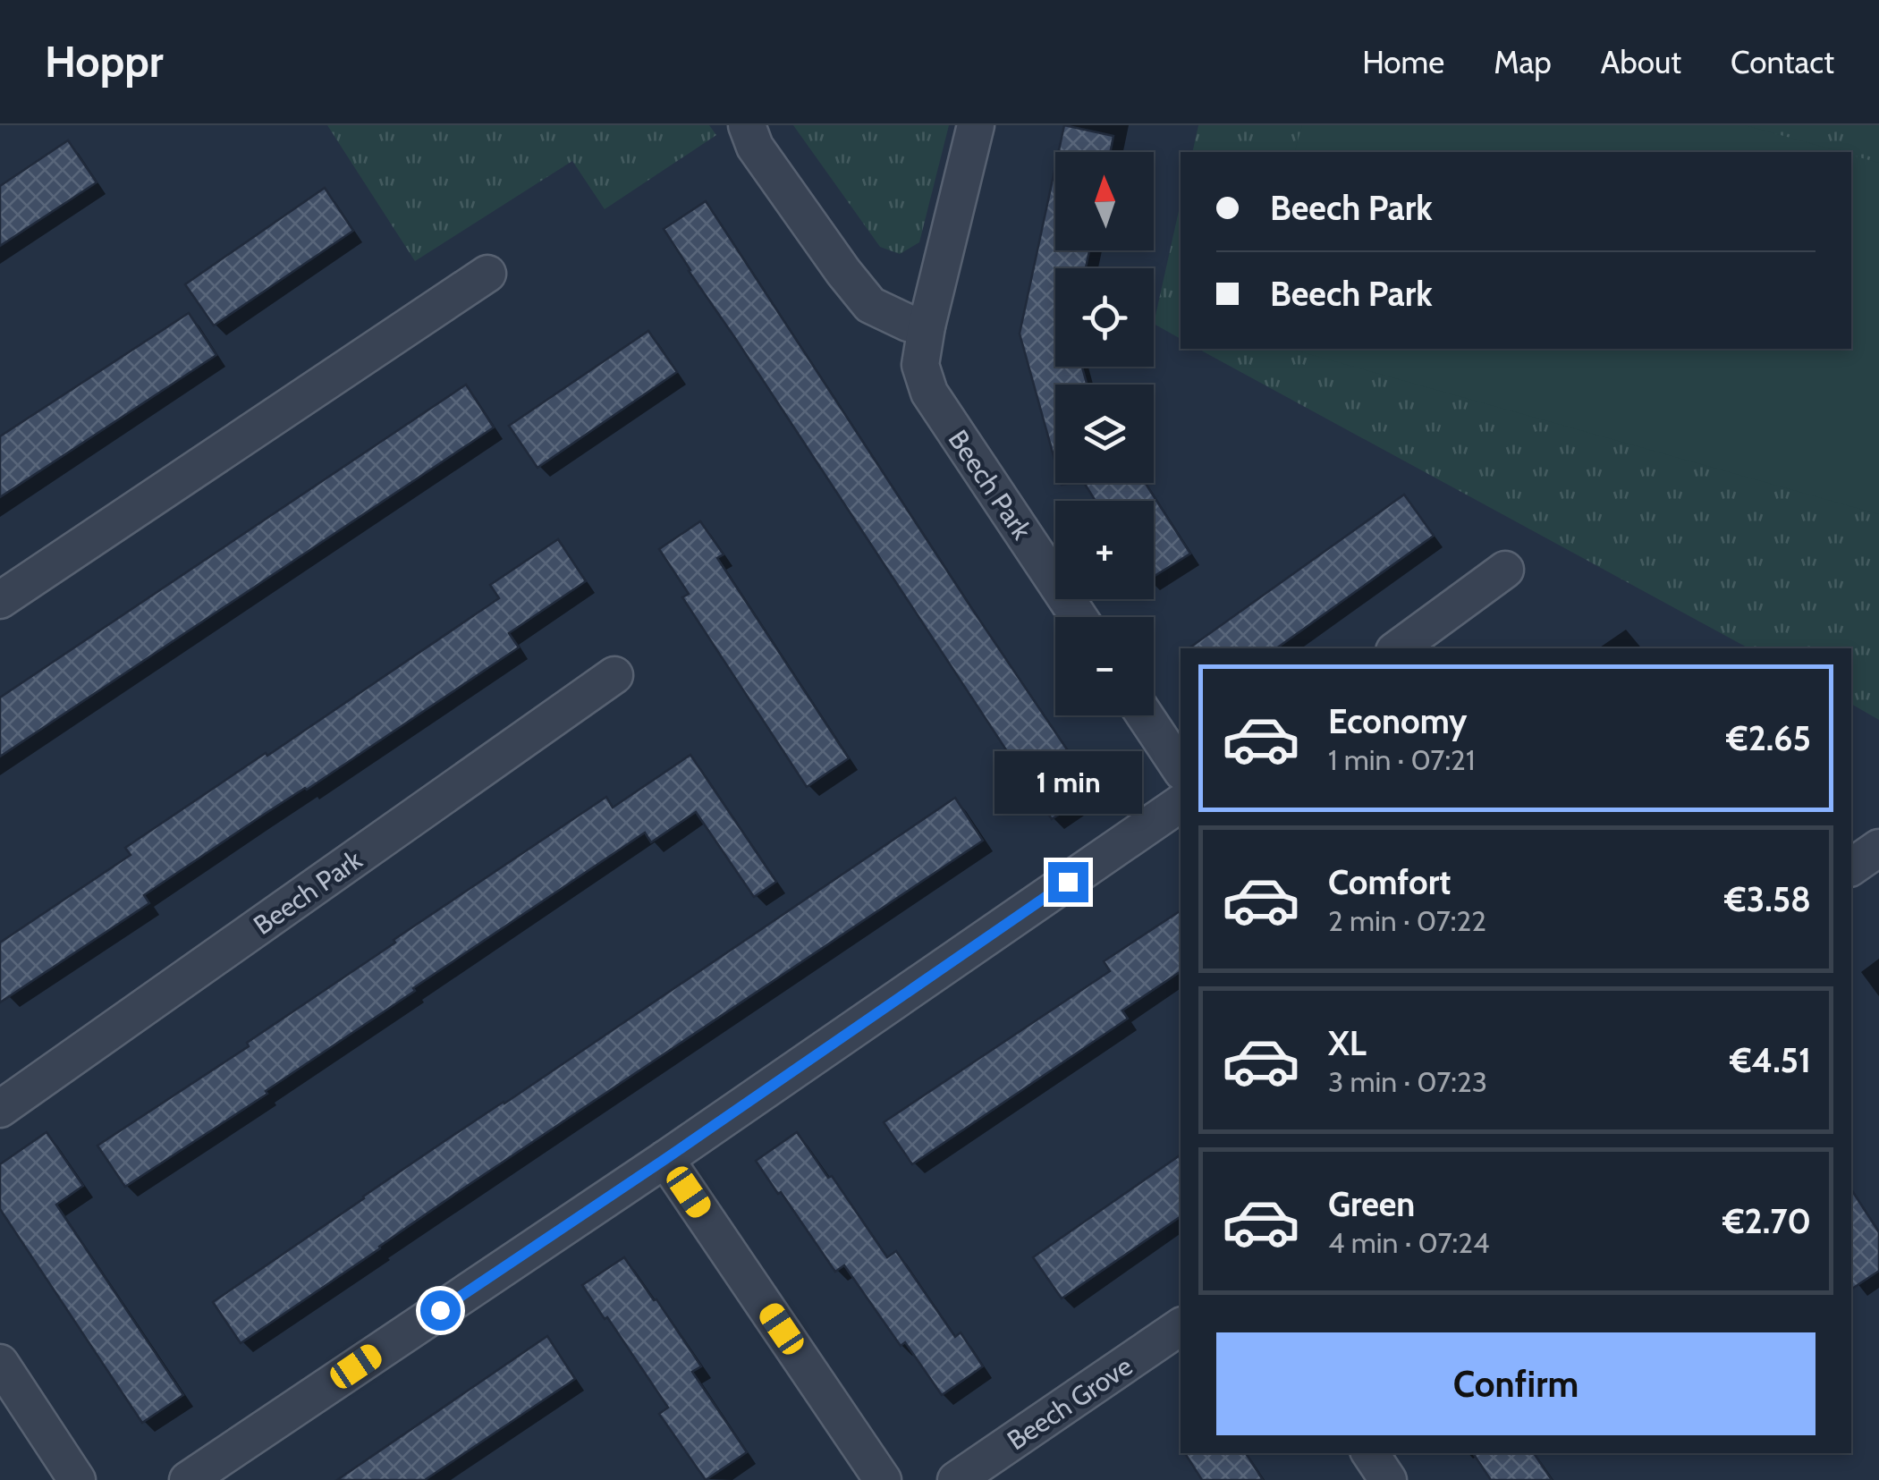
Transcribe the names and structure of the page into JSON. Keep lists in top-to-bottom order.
{
  "streets": {
    "street": ["Beech Park", "Beech Grove"]
  },
  "north": "top",
  "page": {
    "header": "Hoppr",
    "nav": [
      "Home",
      "Map",
      "About",
      "Contact"
    ],
    "map_buttons": ["+", "−"],
    "banner": ["Beech Park", "Beech Park"],
    "list": [
      {
        "name": "Economy",
        "note": "1 min · 07:21",
        "value": "€2.65"
      },
      {
        "name": "Comfort",
        "note": "2 min · 07:22",
        "value": "€3.58"
      },
      {
        "name": "XL",
        "note": "3 min · 07:23",
        "value": "€4.51"
      },
      {
        "name": "Green",
        "note": "4 min · 07:24",
        "value": "€2.70"
      }
    ],
    "bubble": "1 min",
    "buttons": "Confirm"
  }
}
